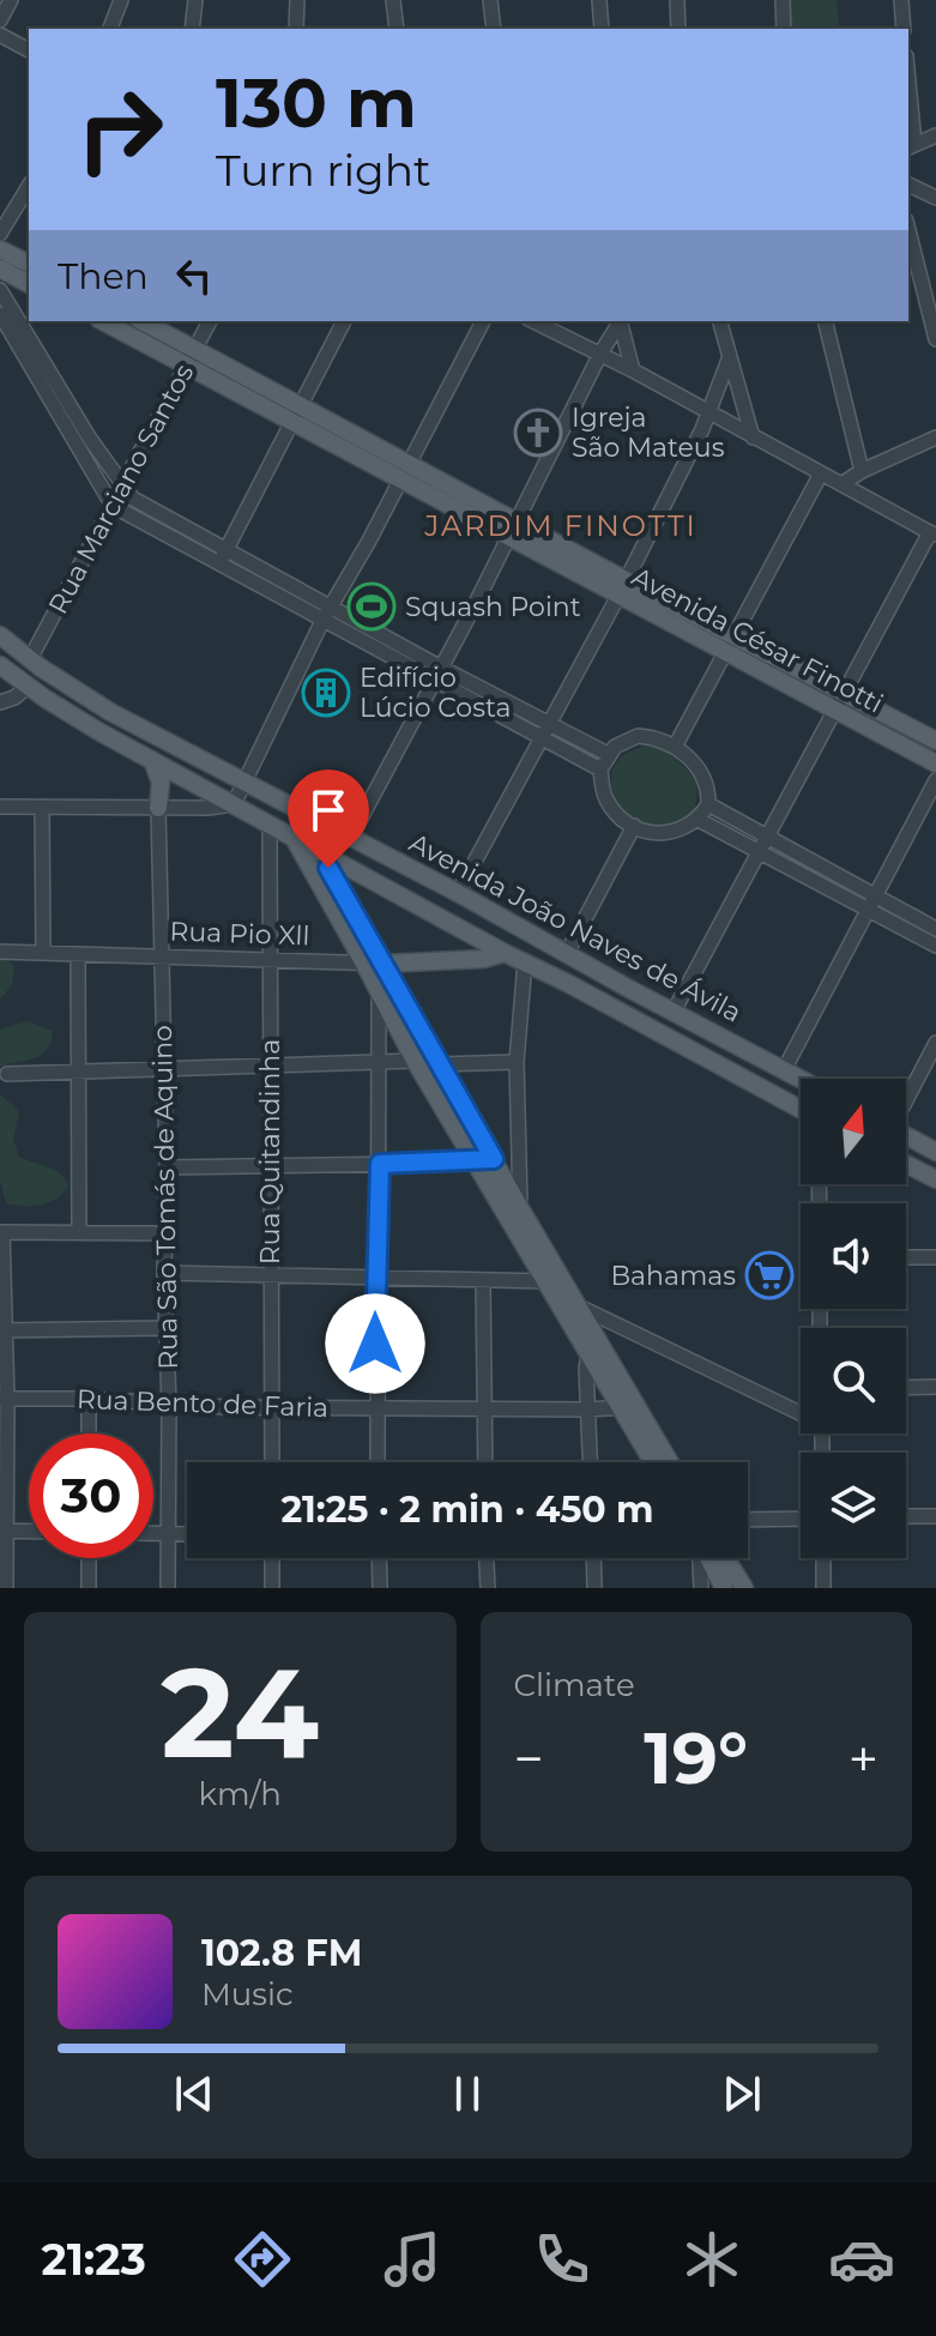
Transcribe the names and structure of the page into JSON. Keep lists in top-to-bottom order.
{
  "streets": {
    "main road": ["Avenida César Finotti", "Avenida João Naves de Ávila", "Rua Pio Xll"],
    "street": [
      "Rua Marciano Santos",
      "Rua Quitandinha",
      "Rua São Tomás de Aquino",
      "Rua Bento de Faria"
    ]
  },
  "crossings": [
    ["Rua Marciano Santos", "Avenida César Finotti"],
    ["Rua Marciano Santos", "Avenida João Naves de Ávila"],
    ["Avenida João Naves de Ávila", "Rua Pio Xll"],
    ["Avenida João Naves de Ávila", "Rua Quitandinha"],
    ["Rua Pio Xll", "Rua Quitandinha"],
    ["Rua Pio Xll", "Rua São Tomás de Aquino"],
    ["Rua Quitandinha", "Rua Bento de Faria"],
    ["Rua São Tomás de Aquino", "Rua Bento de Faria"]
  ],
  "districts": ["JARDIM FINOTTI"],
  "places": {
    "church": ["Igreja São Mateus"],
    "sports": ["Squash Point"],
    "building": ["Edifício Lúcio Costa"],
    "supermarket": ["Bahamas"]
  },
  "north": "top",
  "page": {
    "turn": ["130 m", "Turn right"],
    "then": "Then",
    "limit": "30",
    "trip": "21:25 · 2 min · 450 m",
    "tile": [
      ["24", "km/h"],
      "Climate"
    ],
    "heat": ["−", "19°", "+"],
    "song": ["102.8 FM", "Music"],
    "tabs": "21:23"
  }
}
